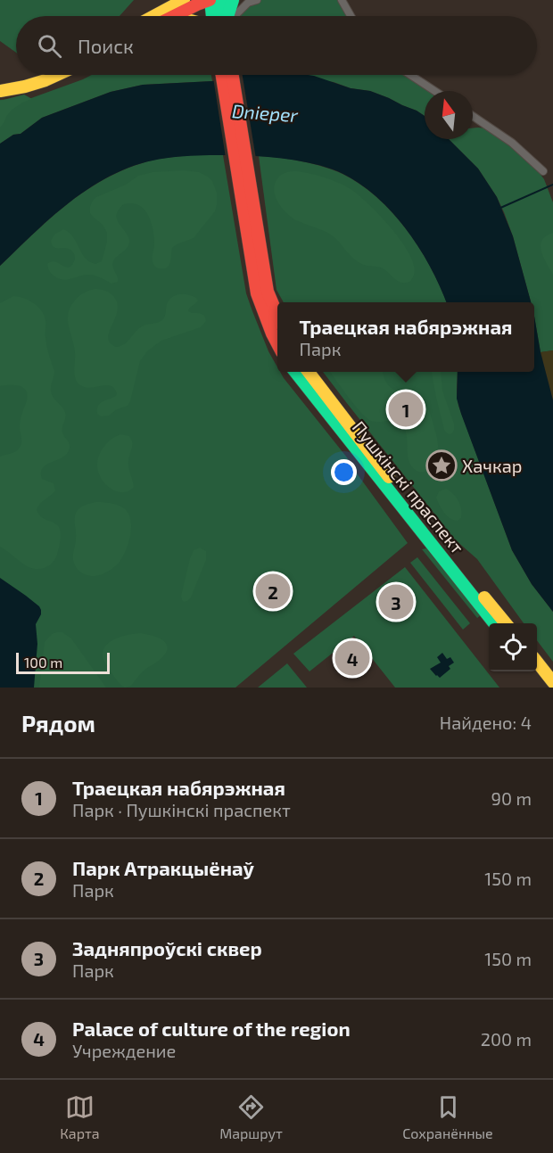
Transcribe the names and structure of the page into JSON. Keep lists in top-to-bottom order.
{
  "streets": {
    "main road": ["Пушкінскі праспект"]
  },
  "water": ["Dnieper"],
  "places": {
    "place": ["Хачкар"]
  },
  "scale_bar": "100 m",
  "north": "top",
  "page": {
    "search": "Поиск",
    "popup": ["Траецкая набярэжная", "Парк"],
    "pins": [
      "1",
      "2",
      "3",
      "4"
    ],
    "scale": "100 m",
    "heading": ["Рядом", "Найдено: 4"],
    "list": [
      {
        "mark": "1",
        "name": "Траецкая набярэжная",
        "note": "Парк · Пушкінскі праспект",
        "value": "90 m"
      },
      {
        "mark": "2",
        "name": "Парк Атракцыёнаў",
        "note": "Парк",
        "value": "150 m"
      },
      {
        "mark": "3",
        "name": "Задняпроўскі сквер",
        "note": "Парк",
        "value": "150 m"
      },
      {
        "mark": "4",
        "name": "Palace of culture of the region",
        "note": "Учреждение",
        "value": "200 m"
      }
    ],
    "nav": ["Карта", "Маршрут", "Сохранённые"]
  }
}
